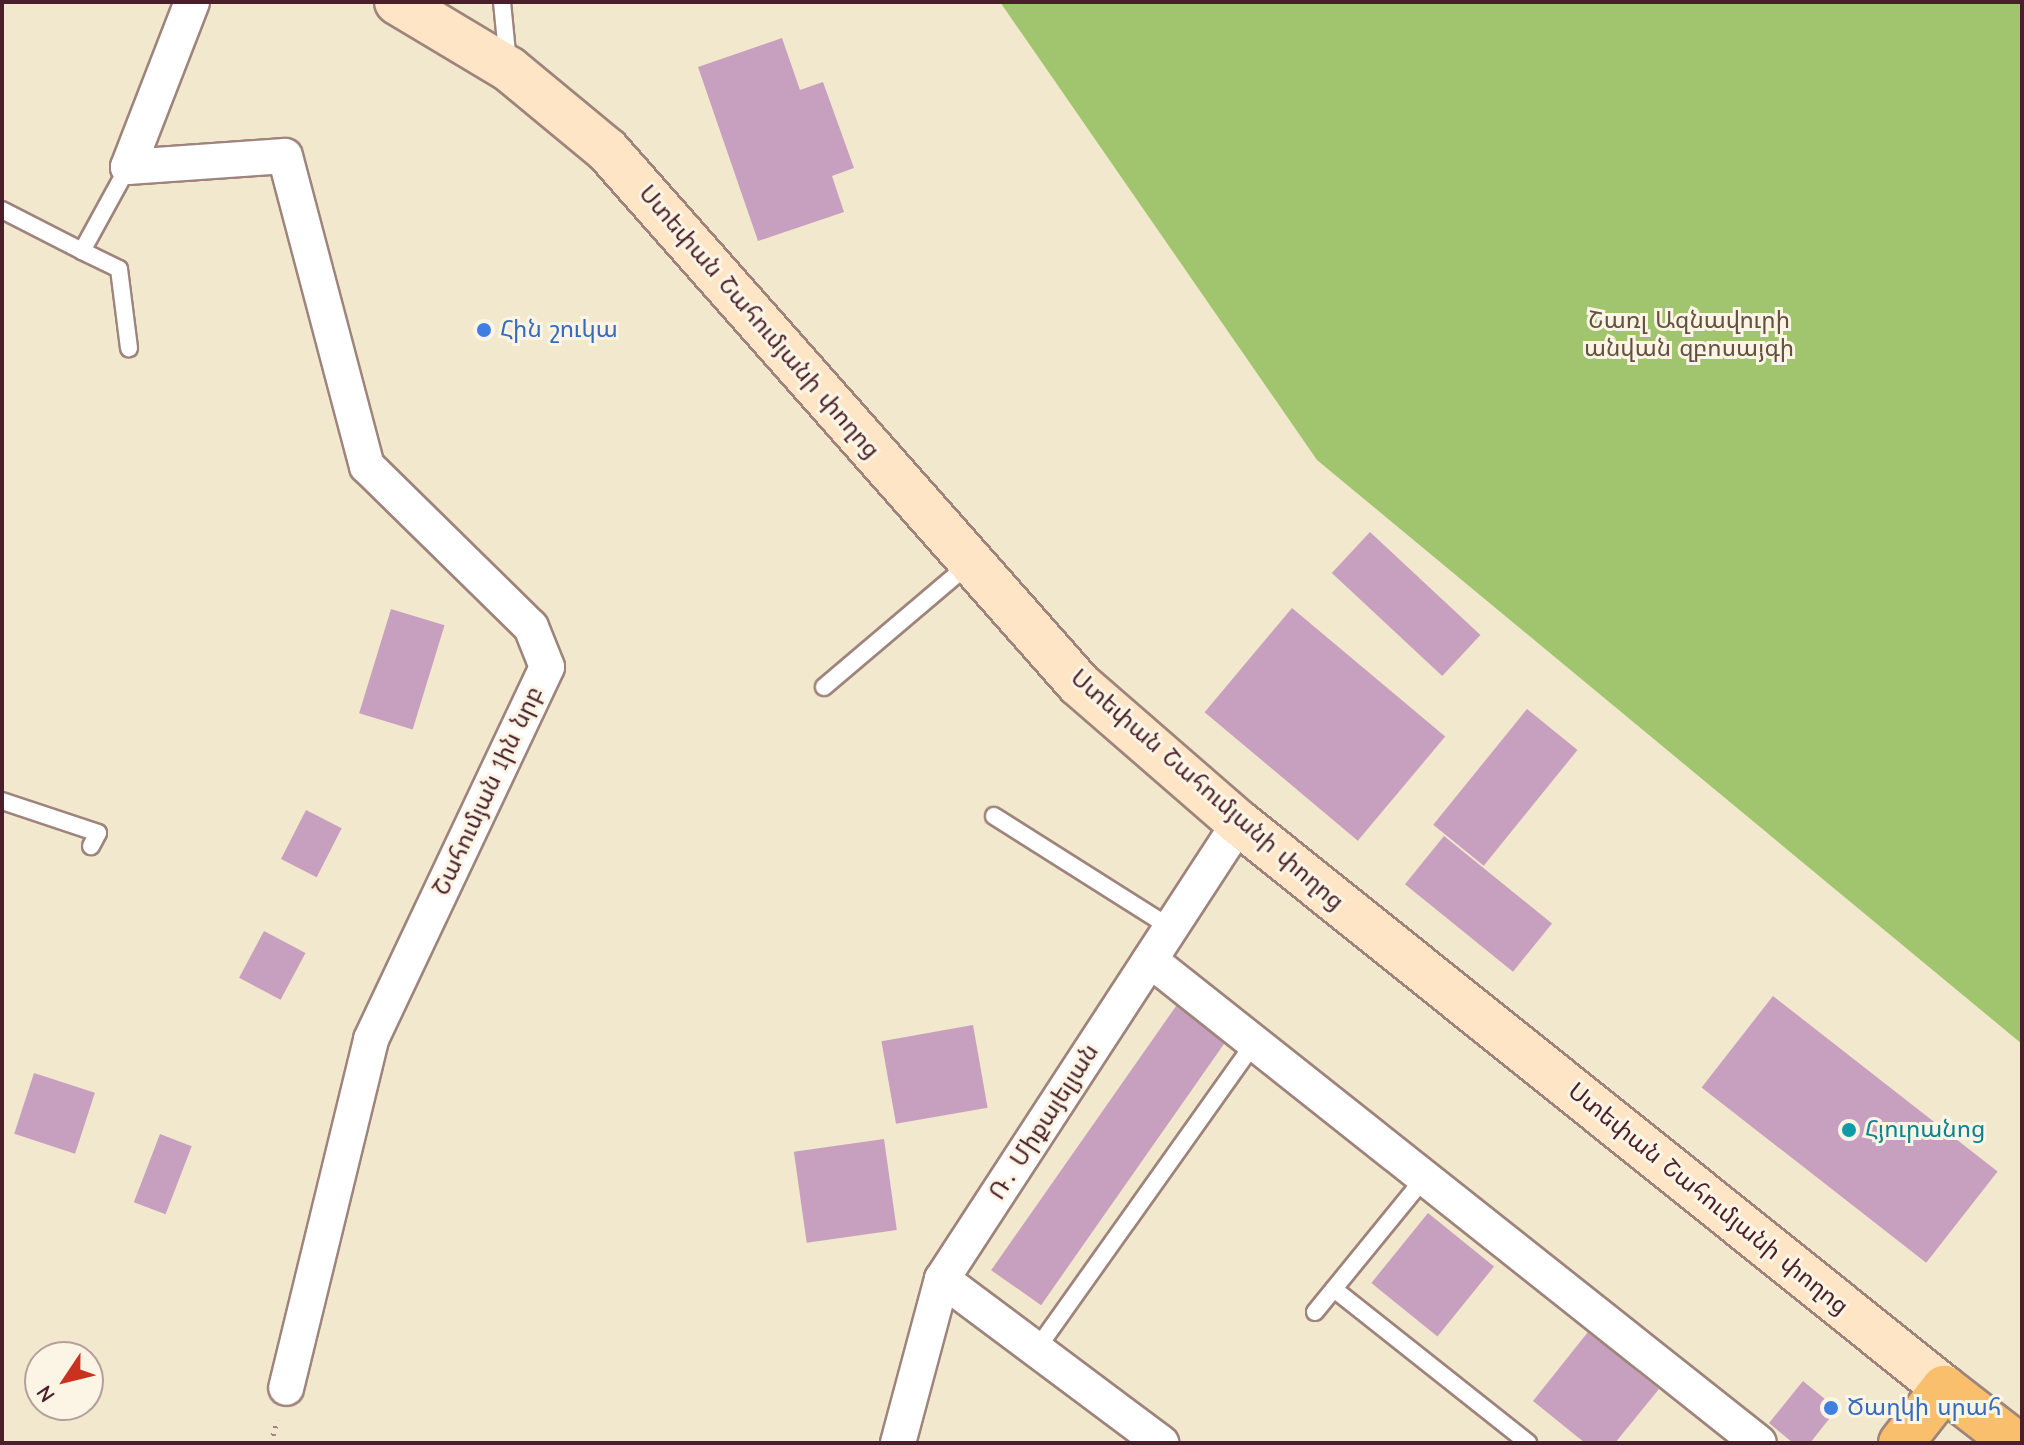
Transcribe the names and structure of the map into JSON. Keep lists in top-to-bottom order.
{
  "streets": {
    "main road": ["Ստեփան Շահումյանի փողոց"],
    "street": ["Շահումյան 1ին նրբ", "Ռ․ Միքայելյան"]
  },
  "crossings": [
    ["Ստեփան Շահումյանի փողոց", "Ռ․ Միքայելյան"]
  ],
  "parks": ["Շառլ Ազնավուրի անվան զբոսայգի"],
  "places": ["Հին շուկա", "Հյուրանոց", "Ծաղկի սրահ"],
  "north": "bottom left"
}
